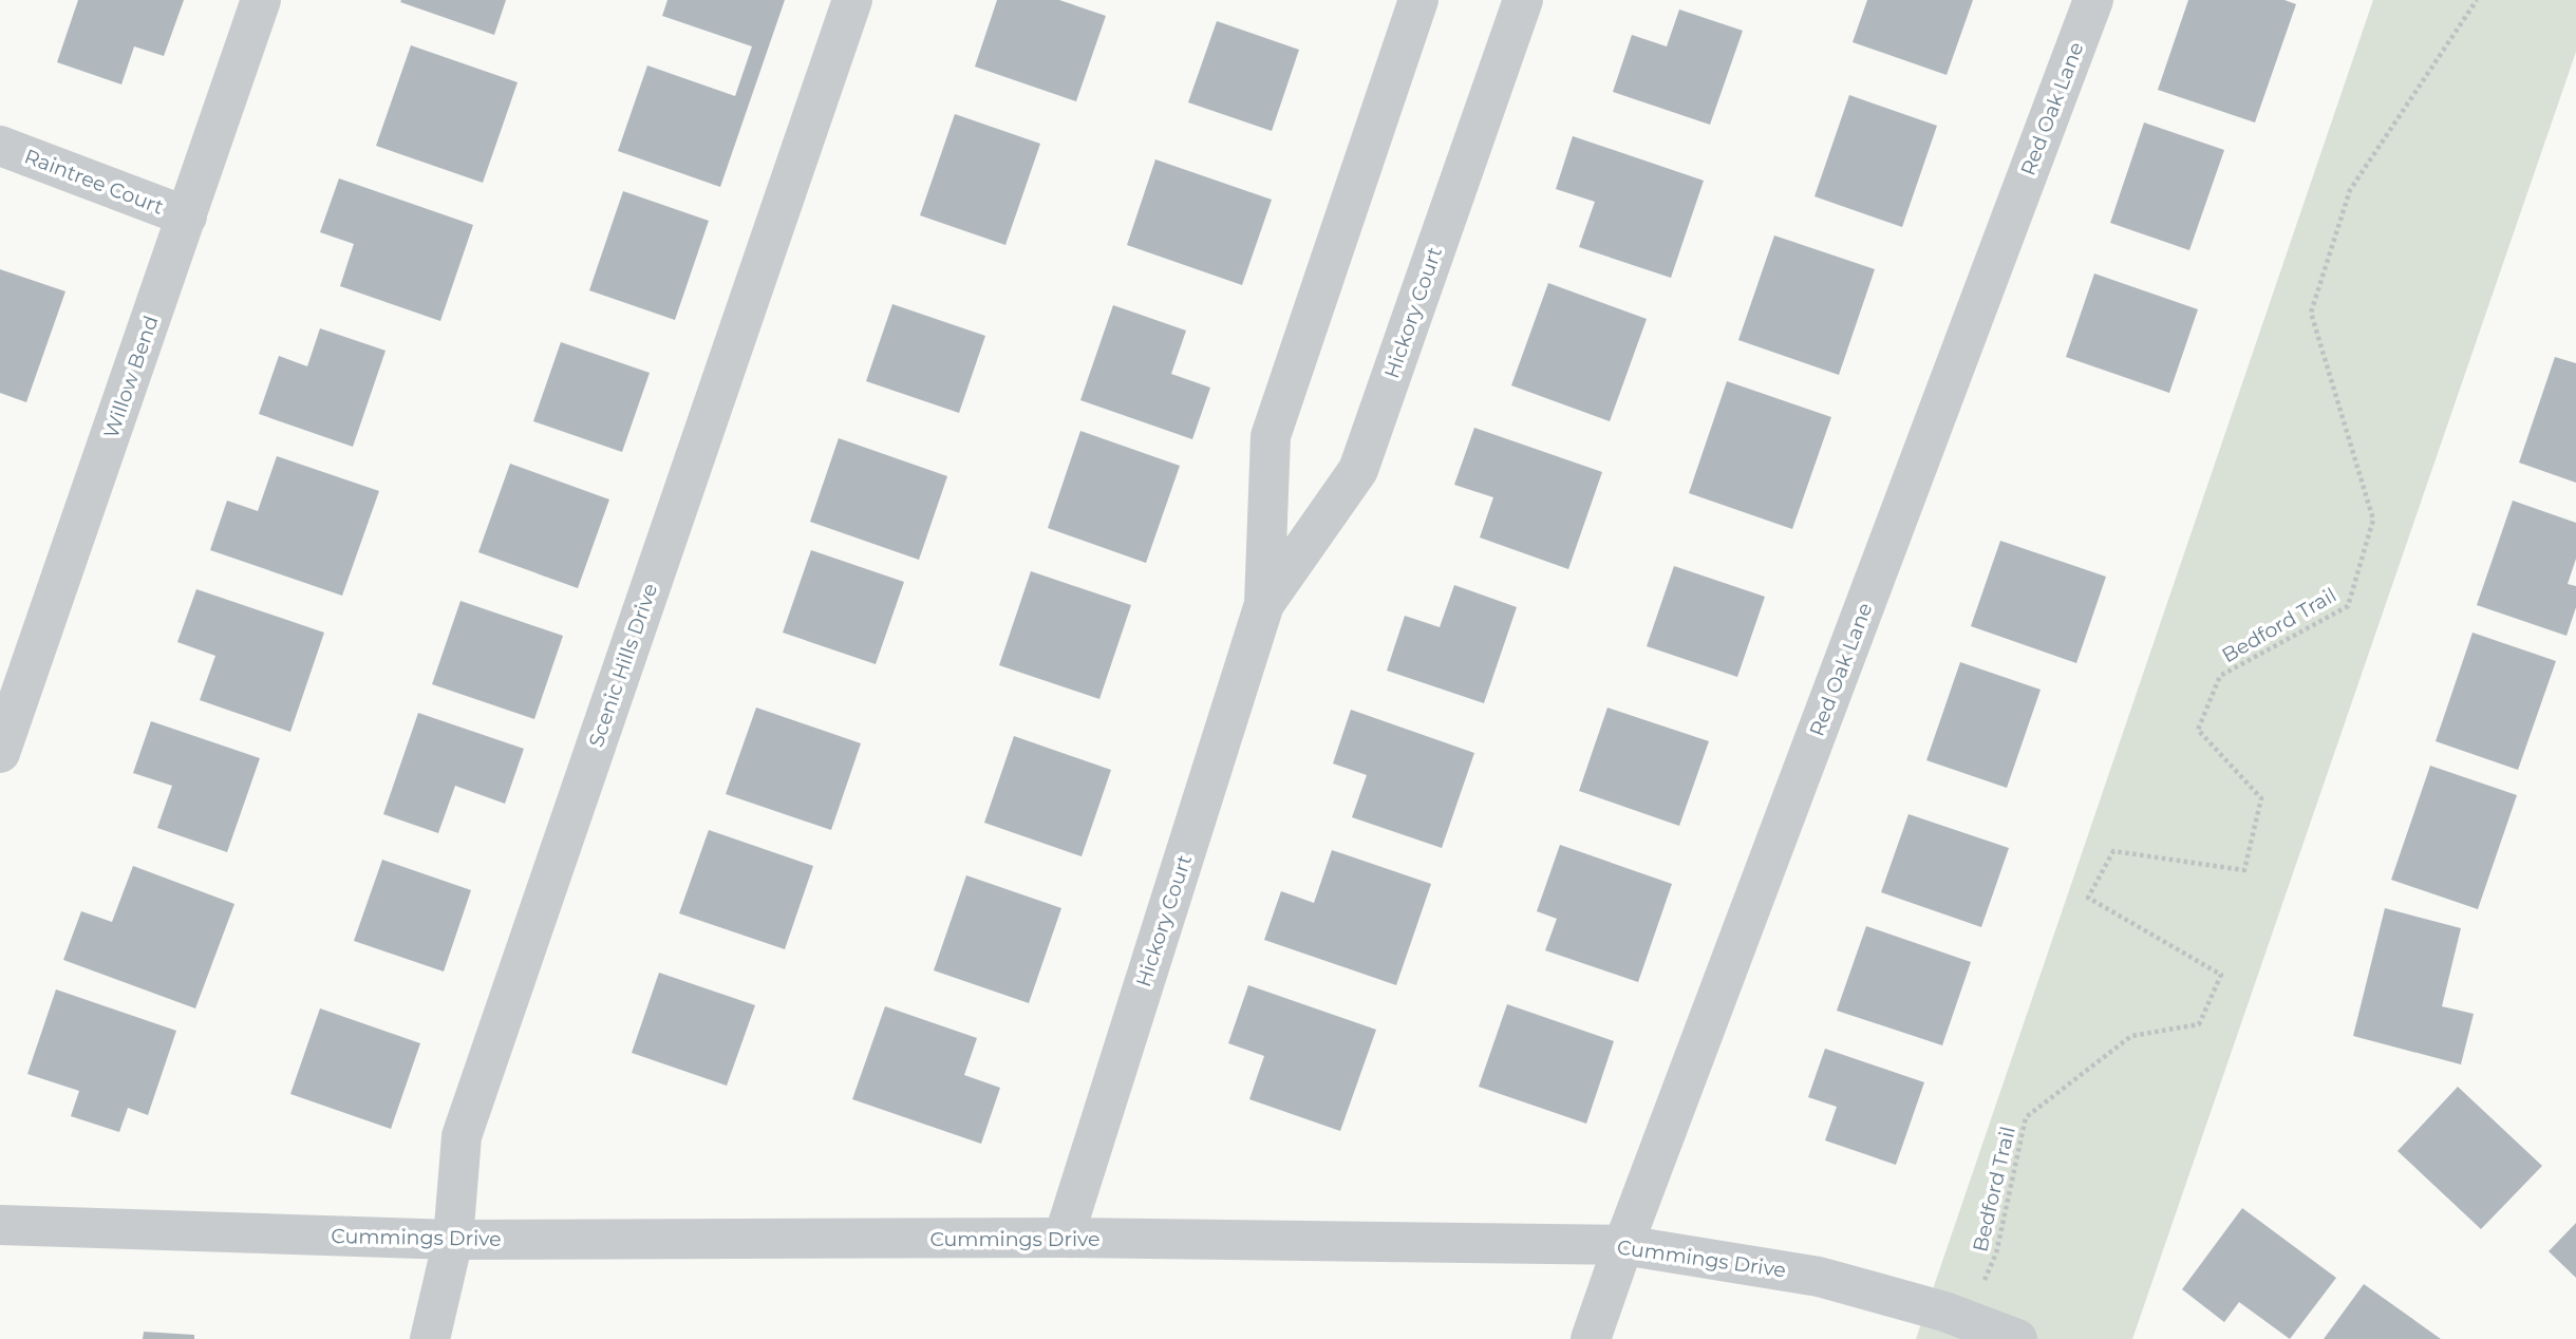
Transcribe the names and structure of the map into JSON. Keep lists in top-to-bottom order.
{
  "streets": {
    "street": [
      "Red Oak Lane",
      "Raintree Court",
      "Hickory Court",
      "Willow Bend",
      "Scenic Hills Drive",
      "Cummings Drive"
    ],
    "path": ["Bedford Trail"]
  },
  "crossings": [
    ["Red Oak Lane", "Cummings Drive"],
    ["Raintree Court", "Willow Bend"],
    ["Hickory Court", "Cummings Drive"],
    ["Bedford Trail", "Cummings Drive"],
    ["Scenic Hills Drive", "Cummings Drive"]
  ]
}
